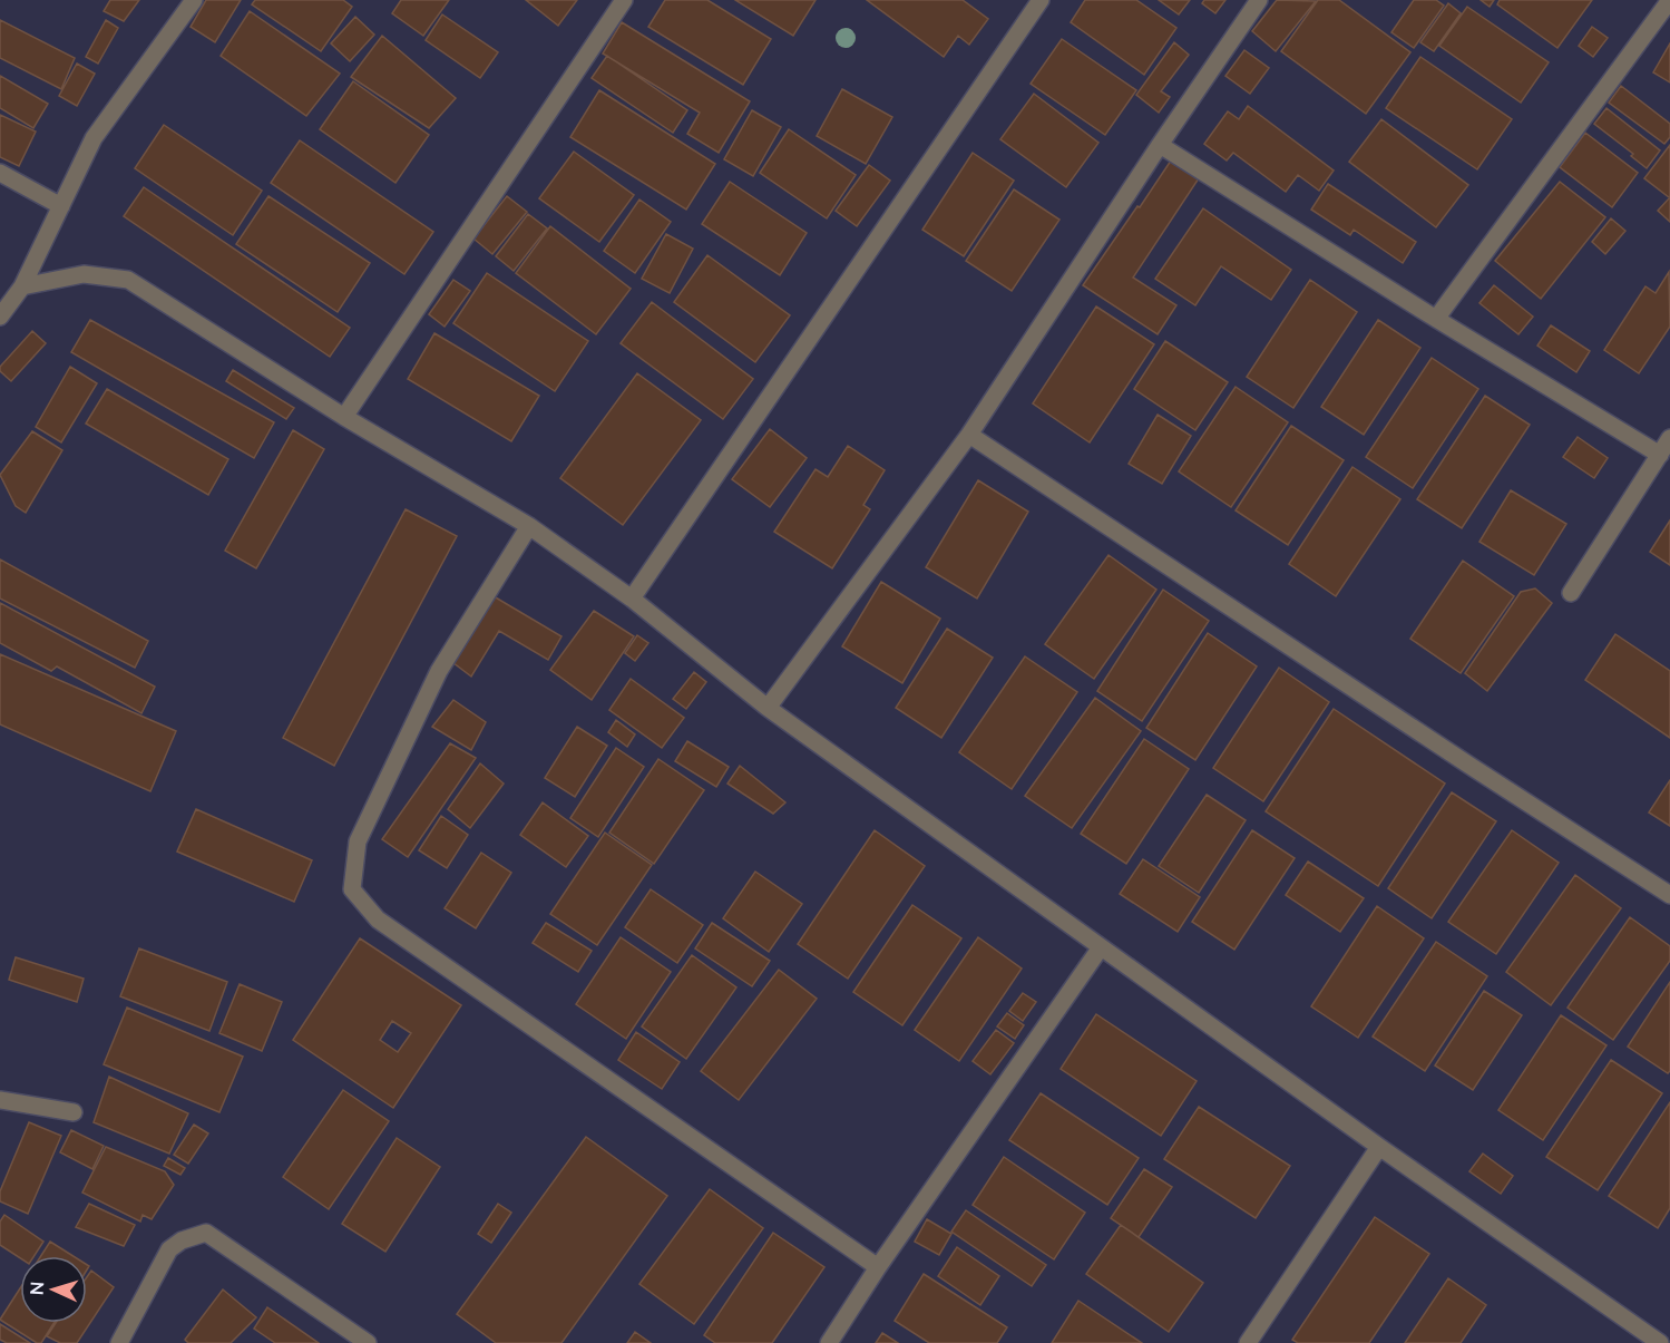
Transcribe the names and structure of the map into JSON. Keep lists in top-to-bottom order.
{
  "north": "left"
}
